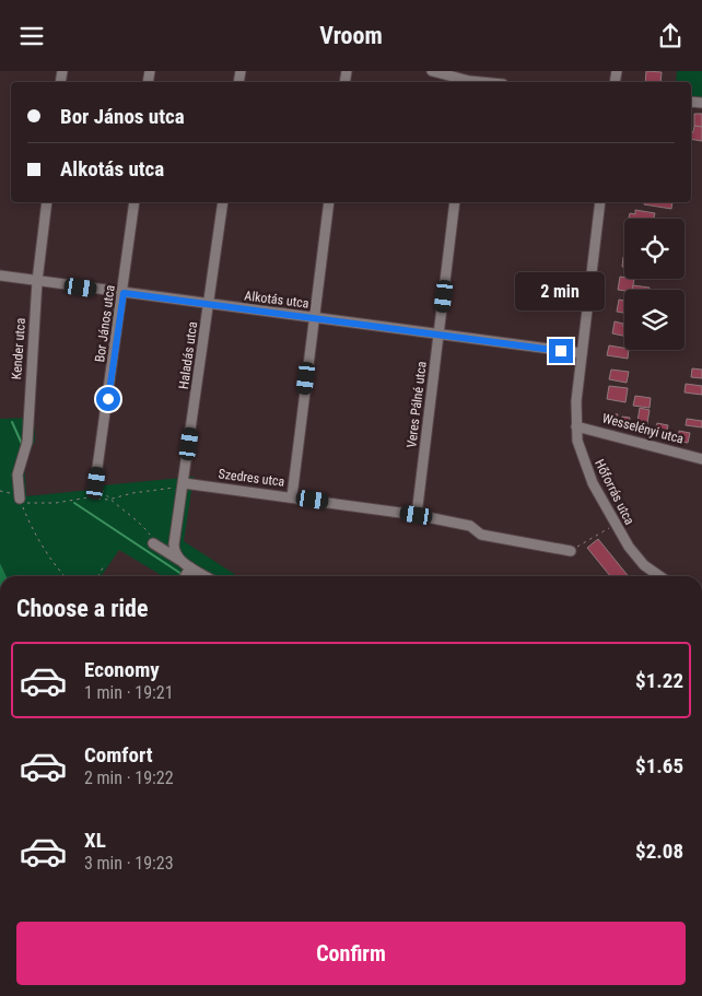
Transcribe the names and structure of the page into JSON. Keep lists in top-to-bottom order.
{
  "streets": {
    "street": [
      "Alkotás utca",
      "Bor János utca",
      "Kender utca",
      "Haladás utca",
      "Veres Pálné utca",
      "Wesselényi utca",
      "Szedres utca",
      "Hőforrás utca"
    ]
  },
  "crossings": [
    ["Alkotás utca", "Bor János utca"],
    ["Alkotás utca", "Kender utca"],
    ["Alkotás utca", "Haladás utca"],
    ["Alkotás utca", "Veres Pálné utca"],
    ["Alkotás utca", "Hőforrás utca"],
    ["Haladás utca", "Szedres utca"],
    ["Veres Pálné utca", "Szedres utca"],
    ["Wesselényi utca", "Hőforrás utca"]
  ],
  "page": {
    "header": "Vroom",
    "banner": ["Bor János utca", "Alkotás utca"],
    "bubble": "2 min",
    "heading": "Choose a ride",
    "list": [
      {
        "name": "Economy",
        "note": "1 min · 19:21",
        "value": "$1.22"
      },
      {
        "name": "Comfort",
        "note": "2 min · 19:22",
        "value": "$1.65"
      },
      {
        "name": "XL",
        "note": "3 min · 19:23",
        "value": "$2.08"
      }
    ],
    "buttons": "Confirm"
  }
}
